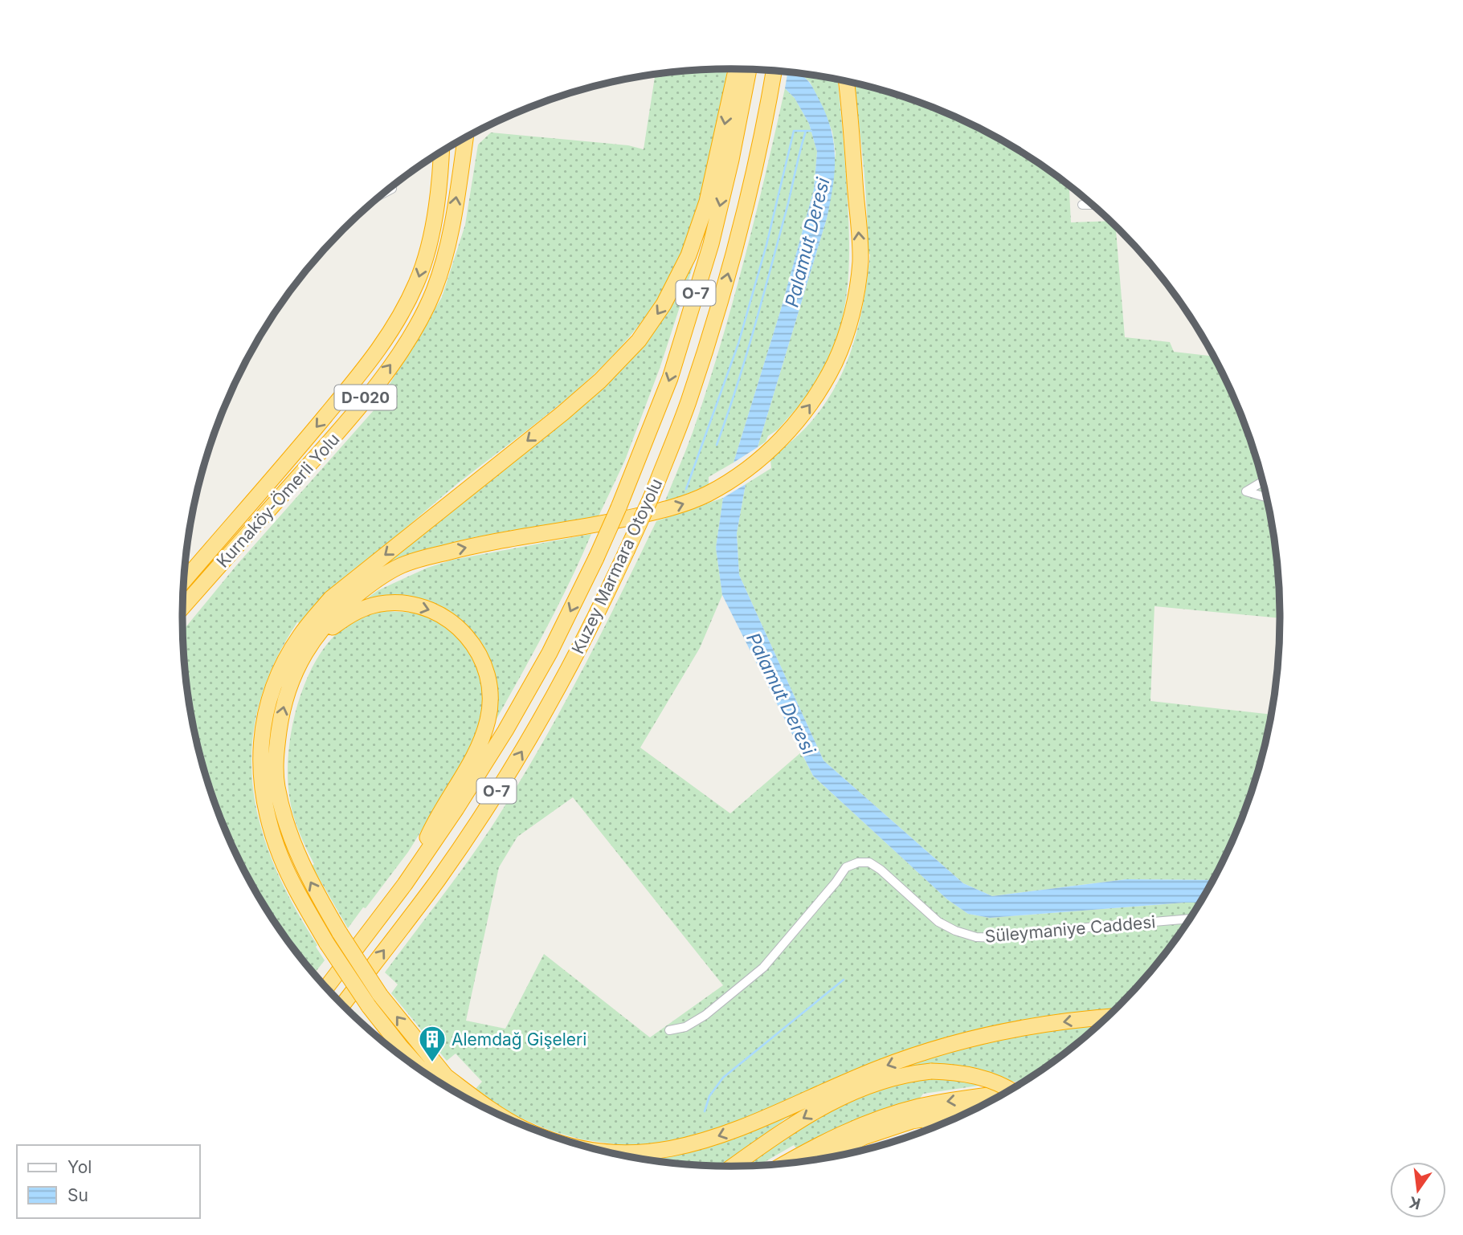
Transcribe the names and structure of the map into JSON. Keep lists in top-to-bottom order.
{
  "streets": {
    "highway": [
      "O-7",
      "D-020",
      "Kurnaköy-Ömerli Yolu",
      "Kuzey Marmara Otoyolu"
    ],
    "street": ["Süleymaniye Caddesi"]
  },
  "water": ["Palamut Deresi"],
  "places": {
    "building": ["Alemdağ Gişeleri"]
  },
  "legend": ["Yol", "Su"],
  "north": "bottom"
}
